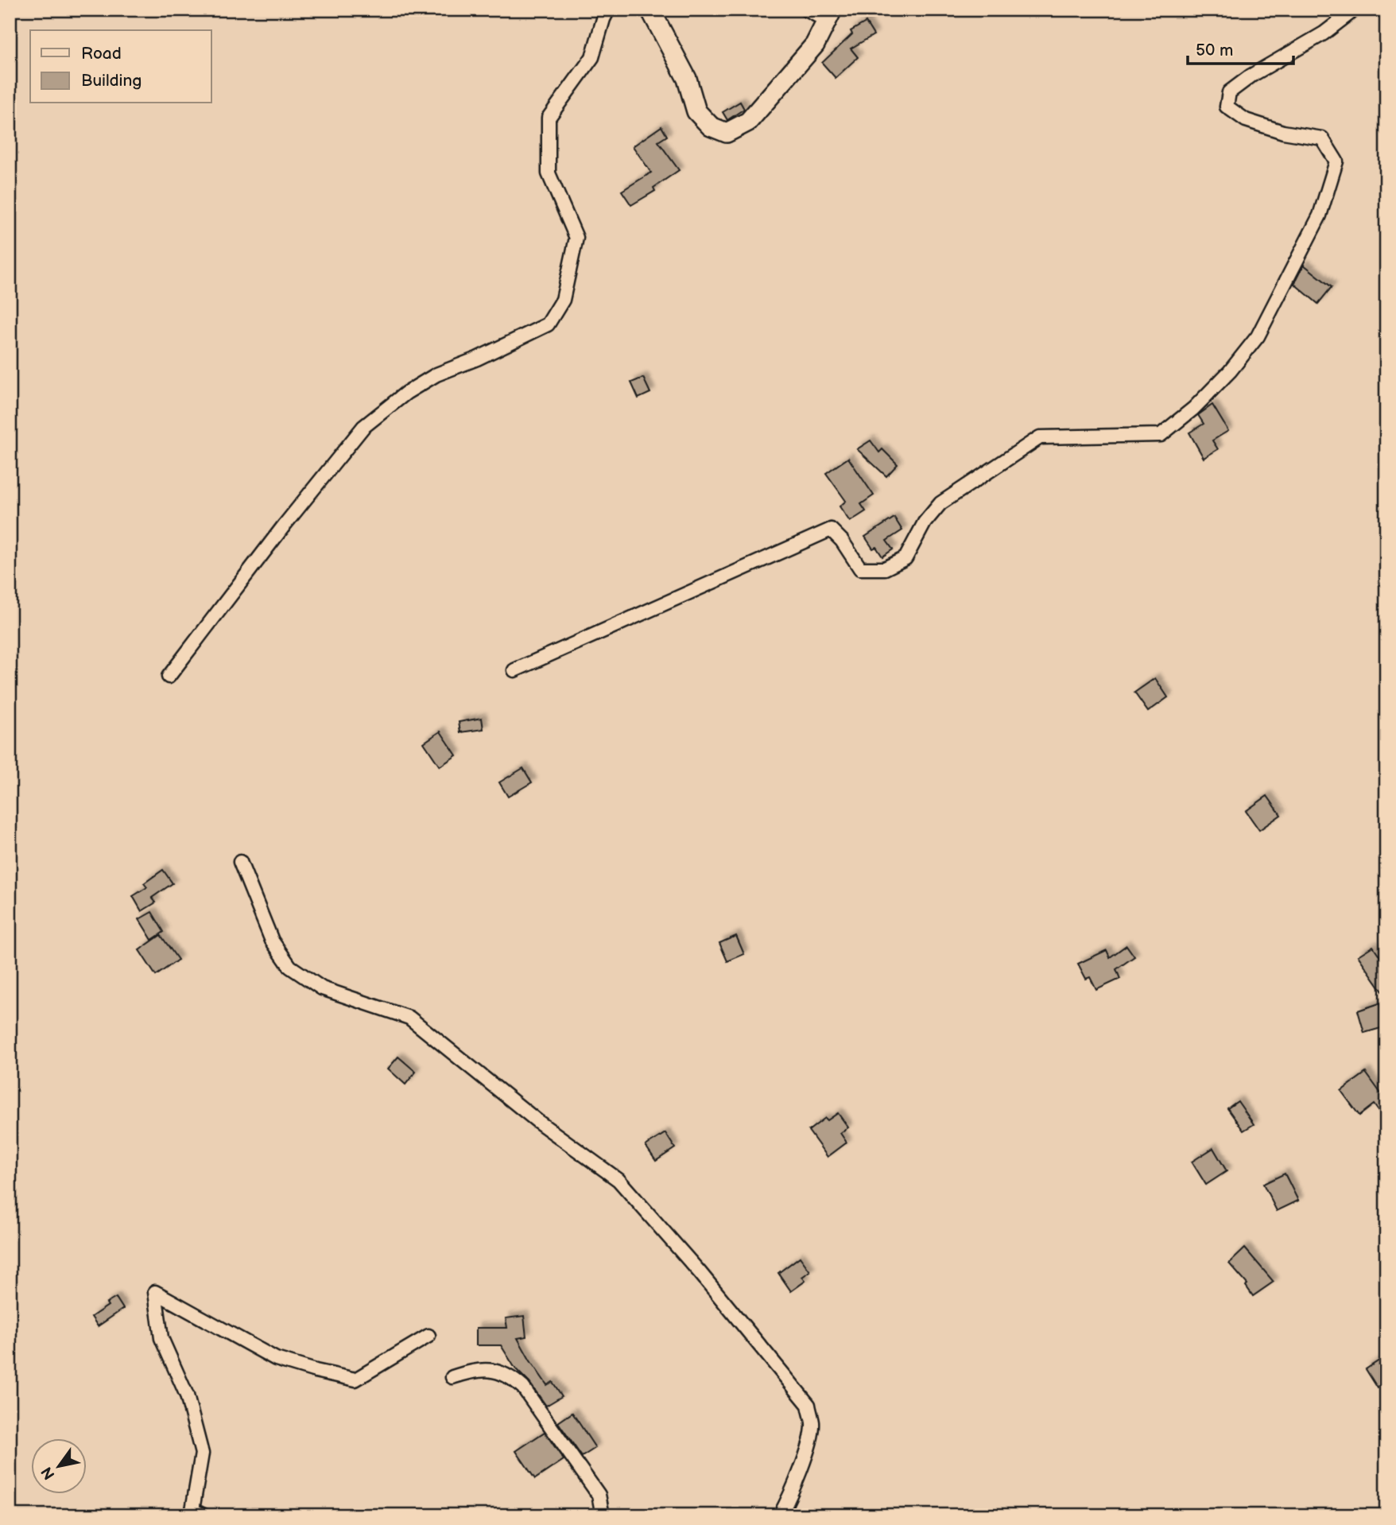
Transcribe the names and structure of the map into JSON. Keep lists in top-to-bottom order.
{
  "legend": ["Road", "Building"],
  "scale_bar": "50 m",
  "north": "bottom left"
}
